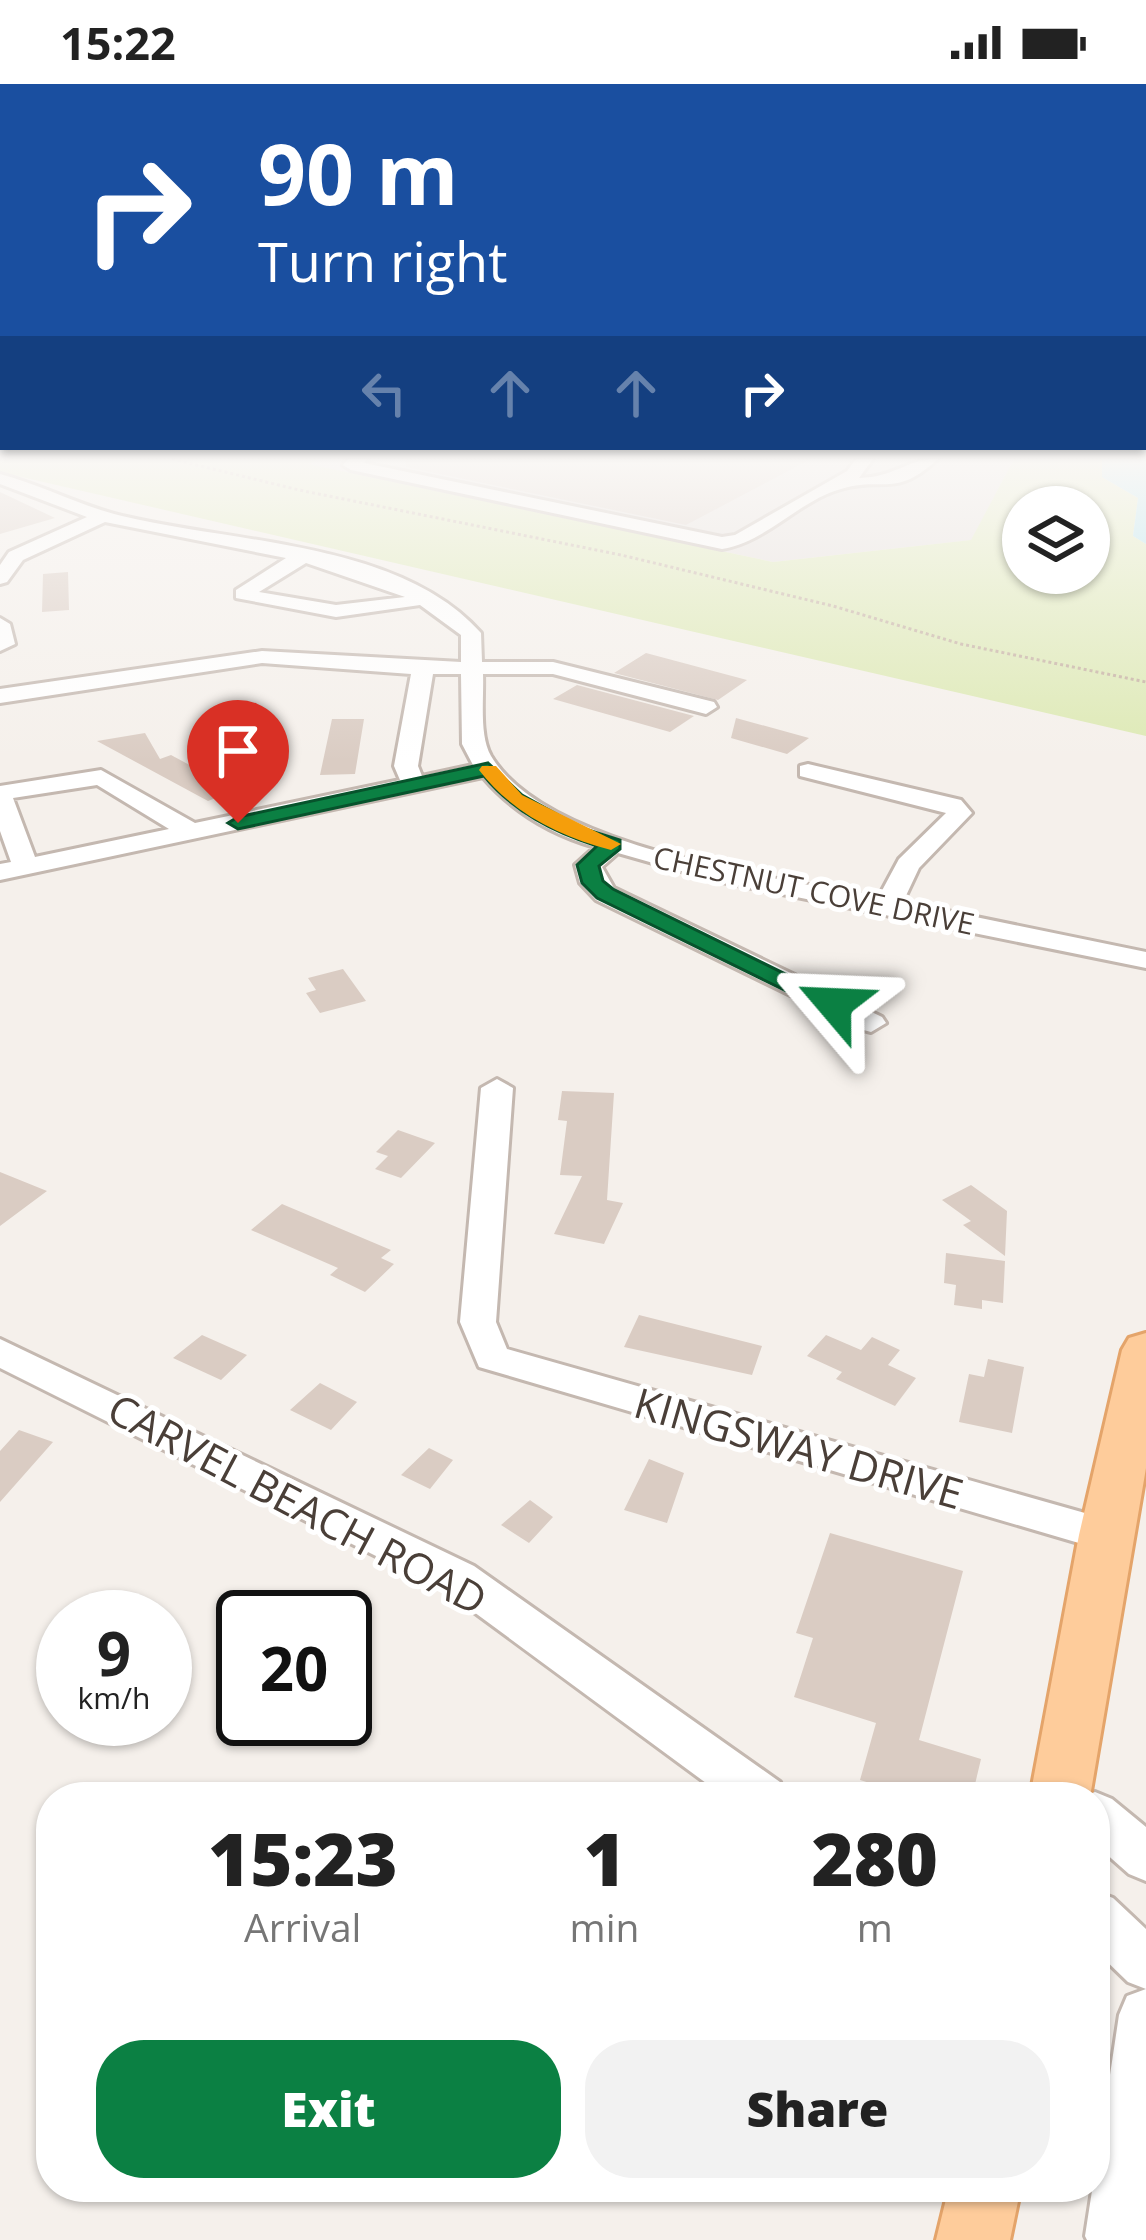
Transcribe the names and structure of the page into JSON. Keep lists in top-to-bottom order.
{
  "streets": {
    "street": ["CHESTNUT COVE DRIVE", "KINGSWAY DRIVE", "CARVEL BEACH ROAD"]
  },
  "page": {
    "status": "15:22",
    "turn": ["90 m", "Turn right"],
    "speed": "9 km/h",
    "limit": "20",
    "eta": [
      "15:23",
      "Arrival",
      "1",
      "min",
      "280",
      "m"
    ],
    "buttons": ["Exit", "Share"]
  }
}
